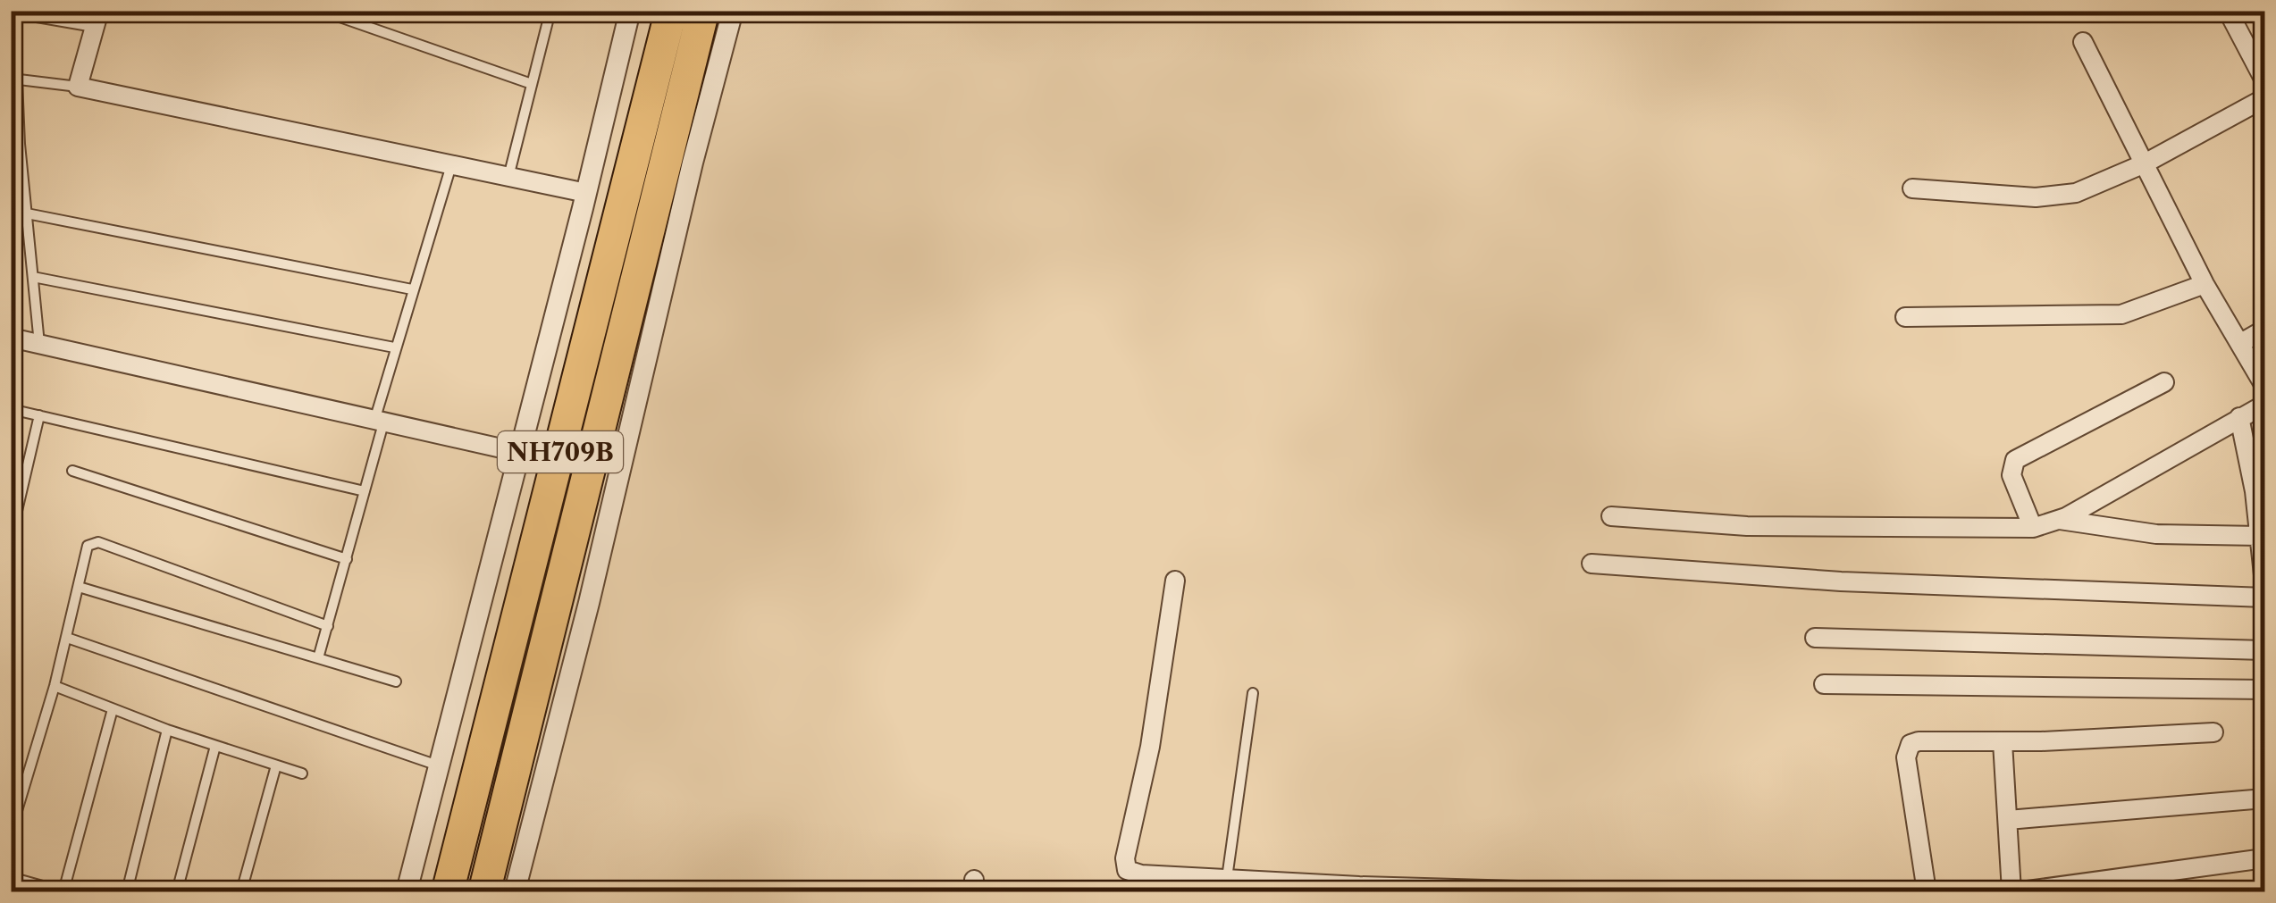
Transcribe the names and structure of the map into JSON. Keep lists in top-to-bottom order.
{
  "streets": {
    "highway": ["NH709B"]
  }
}
